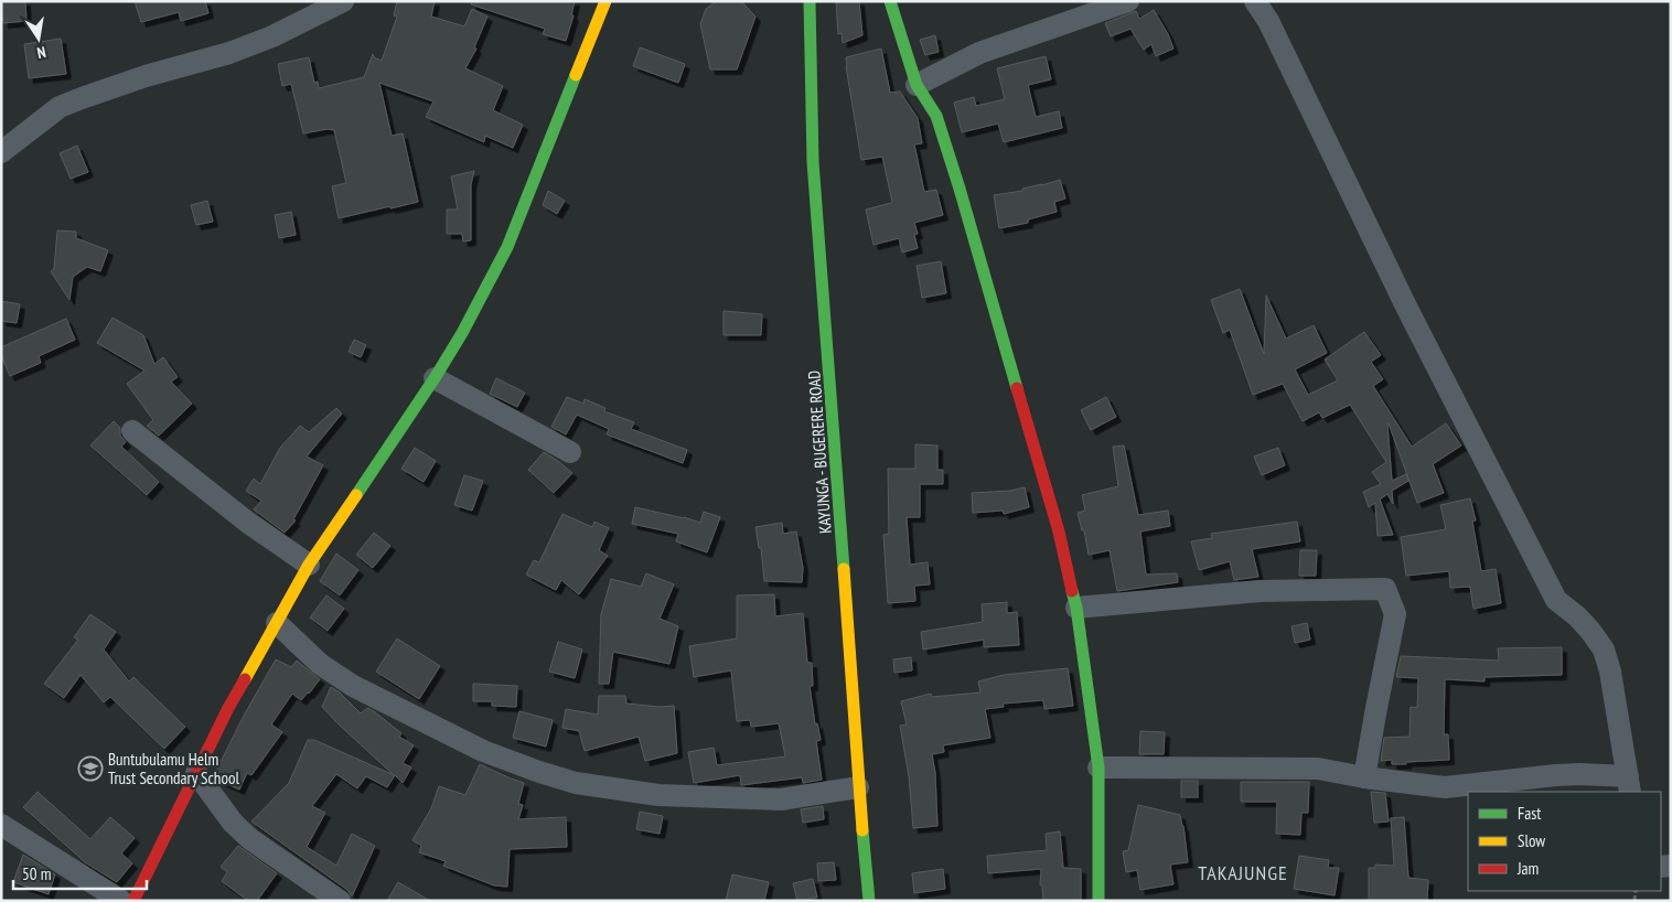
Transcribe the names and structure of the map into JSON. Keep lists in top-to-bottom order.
{
  "streets": {
    "street": ["KAYUNGA - BUGERERE ROAD"]
  },
  "districts": ["TAKAJUNGE"],
  "places": {
    "school or university": ["Buntubulamu Helm Trust Secondary School"]
  },
  "legend": ["Fast", "Slow", "Jam"],
  "scale_bar": "50 m",
  "north": "bottom"
}
